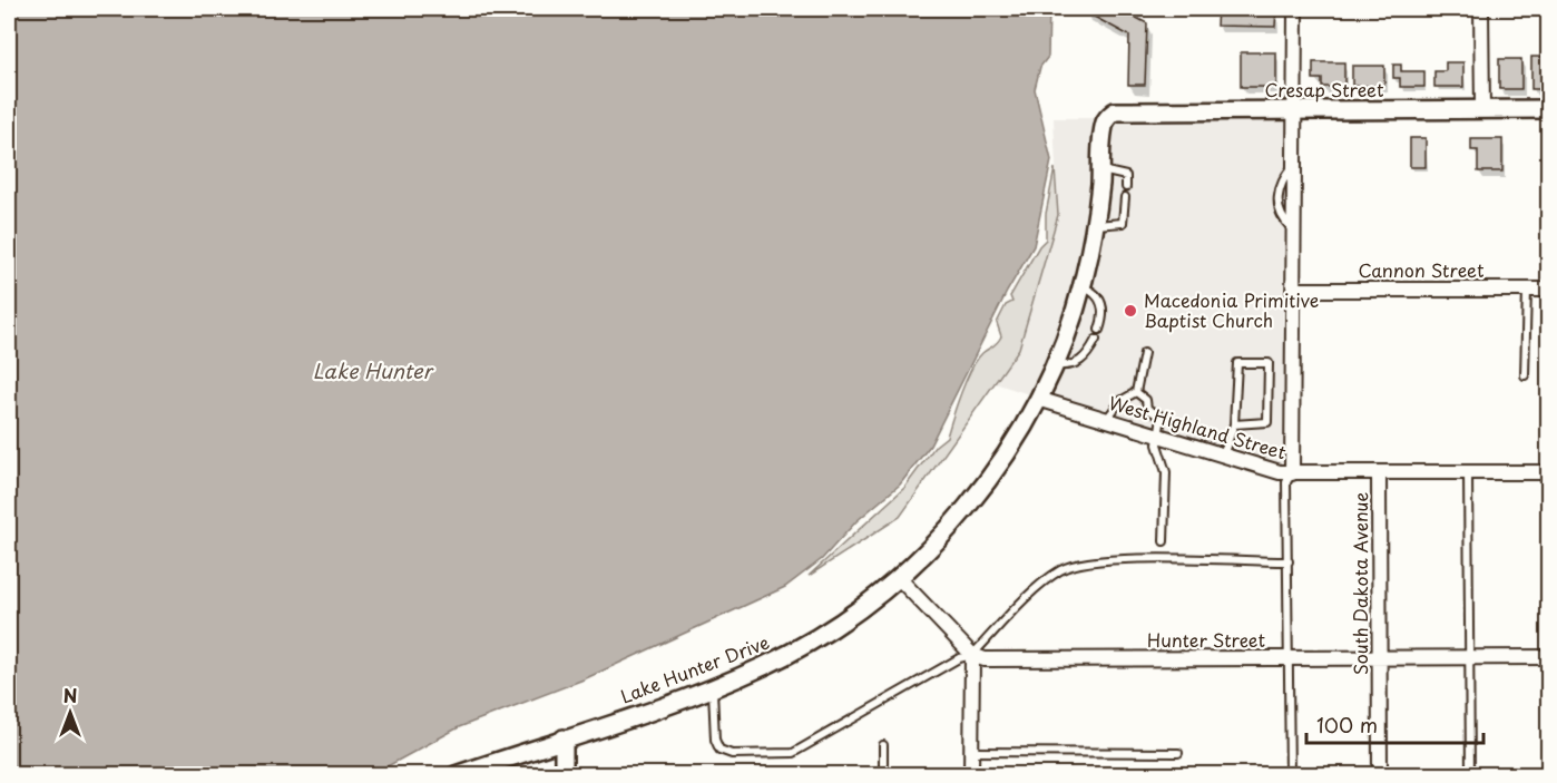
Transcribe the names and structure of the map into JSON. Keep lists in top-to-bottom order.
{
  "streets": {
    "street": [
      "Cresap Street",
      "Cannon Street",
      "West Highland Street",
      "South Dakota Avenue",
      "Hunter Street",
      "Lake Hunter Drive"
    ]
  },
  "crossings": [
    ["Cresap Street", "Lake Hunter Drive"],
    ["West Highland Street", "South Dakota Avenue"],
    ["West Highland Street", "Lake Hunter Drive"],
    ["South Dakota Avenue", "Hunter Street"]
  ],
  "water": ["Lake Hunter"],
  "places": ["Macedonia Primitive Baptist Church"],
  "scale_bar": "100 m",
  "north": "top"
}
